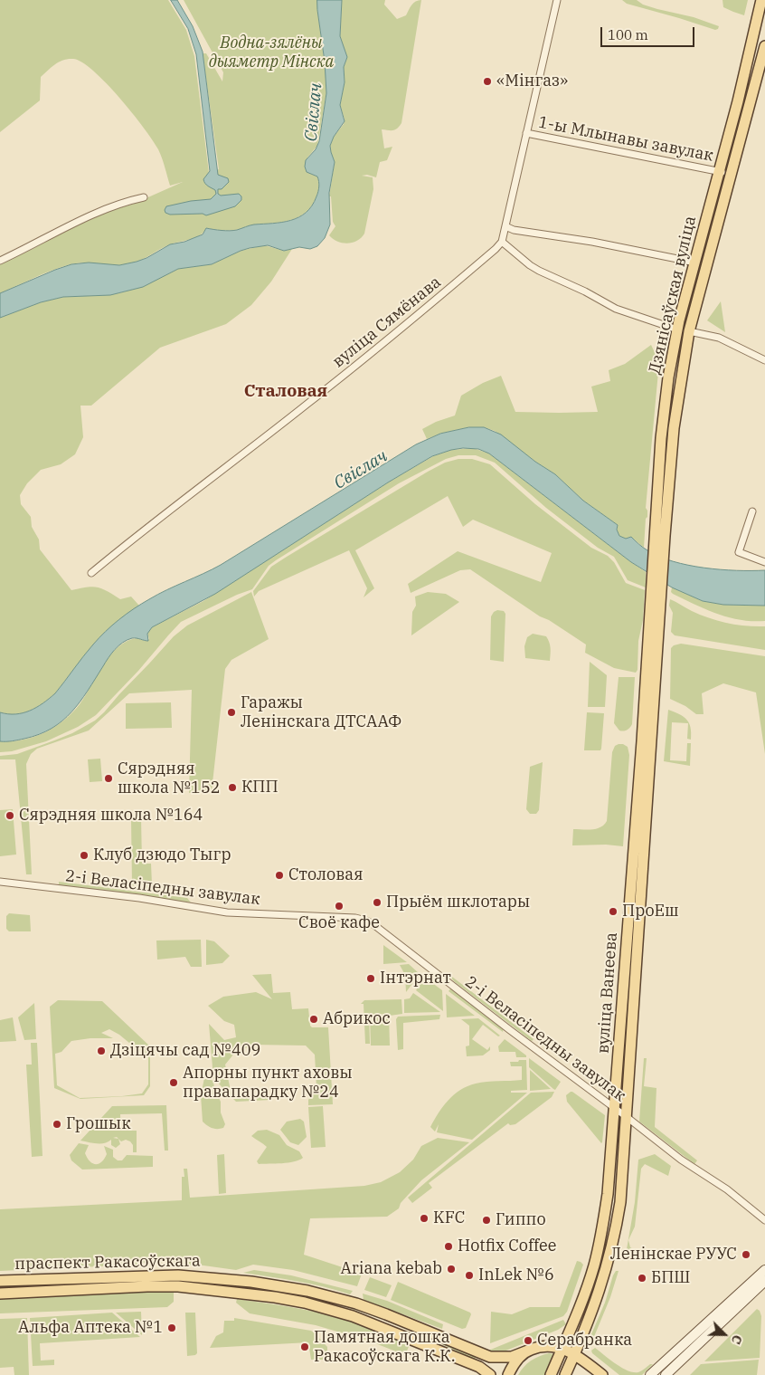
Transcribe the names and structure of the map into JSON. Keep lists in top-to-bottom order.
{
  "streets": {
    "main road": ["Дзянісаўская вуліца", "вуліца Ванеева", "праспект Ракасоўскага"],
    "street": ["1-ы Млынавы завулак", "вуліца Сямёнава", "2-і Веласіпедны завулак"]
  },
  "crossings": [
    ["1-ы Млынавы завулак", "Дзянісаўская вуліца"],
    ["Дзянісаўская вуліца", "вуліца Ванеева"],
    ["2-і Веласіпедны завулак", "вуліца Ванеева"],
    ["вуліца Ванеева", "праспект Ракасоўскага"]
  ],
  "districts": ["Сталовая"],
  "water": ["Свіслач"],
  "parks": ["Водна-зялёны дыяметр Мінска"],
  "places": [
    "«Мінгаз»",
    "Гаражы Ленінскага ДТСААФ",
    "Сярэдняя школа №152",
    "КПП",
    "Сярэдняя школа №164",
    "Клуб дзюдо Тыгр",
    "Столовая",
    "Прыём шклотары",
    "Своё кафе",
    "ПроЕш",
    "Інтэрнат",
    "Абрикос",
    "Дзіцячы сад №409",
    "Апорны пункт аховы правапарадку №24",
    "Грошык",
    "KFC",
    "Гиппо",
    "Hotfix Coffee",
    "Ленінскае РУУС",
    "Ariana kebab",
    "InLek №6",
    "БПШ",
    "Альфа Аптека №1",
    "Серабранка",
    "Памятная дошка Ракасоўскага К.К."
  ],
  "scale_bar": "100 m",
  "north": "bottom right"
}
